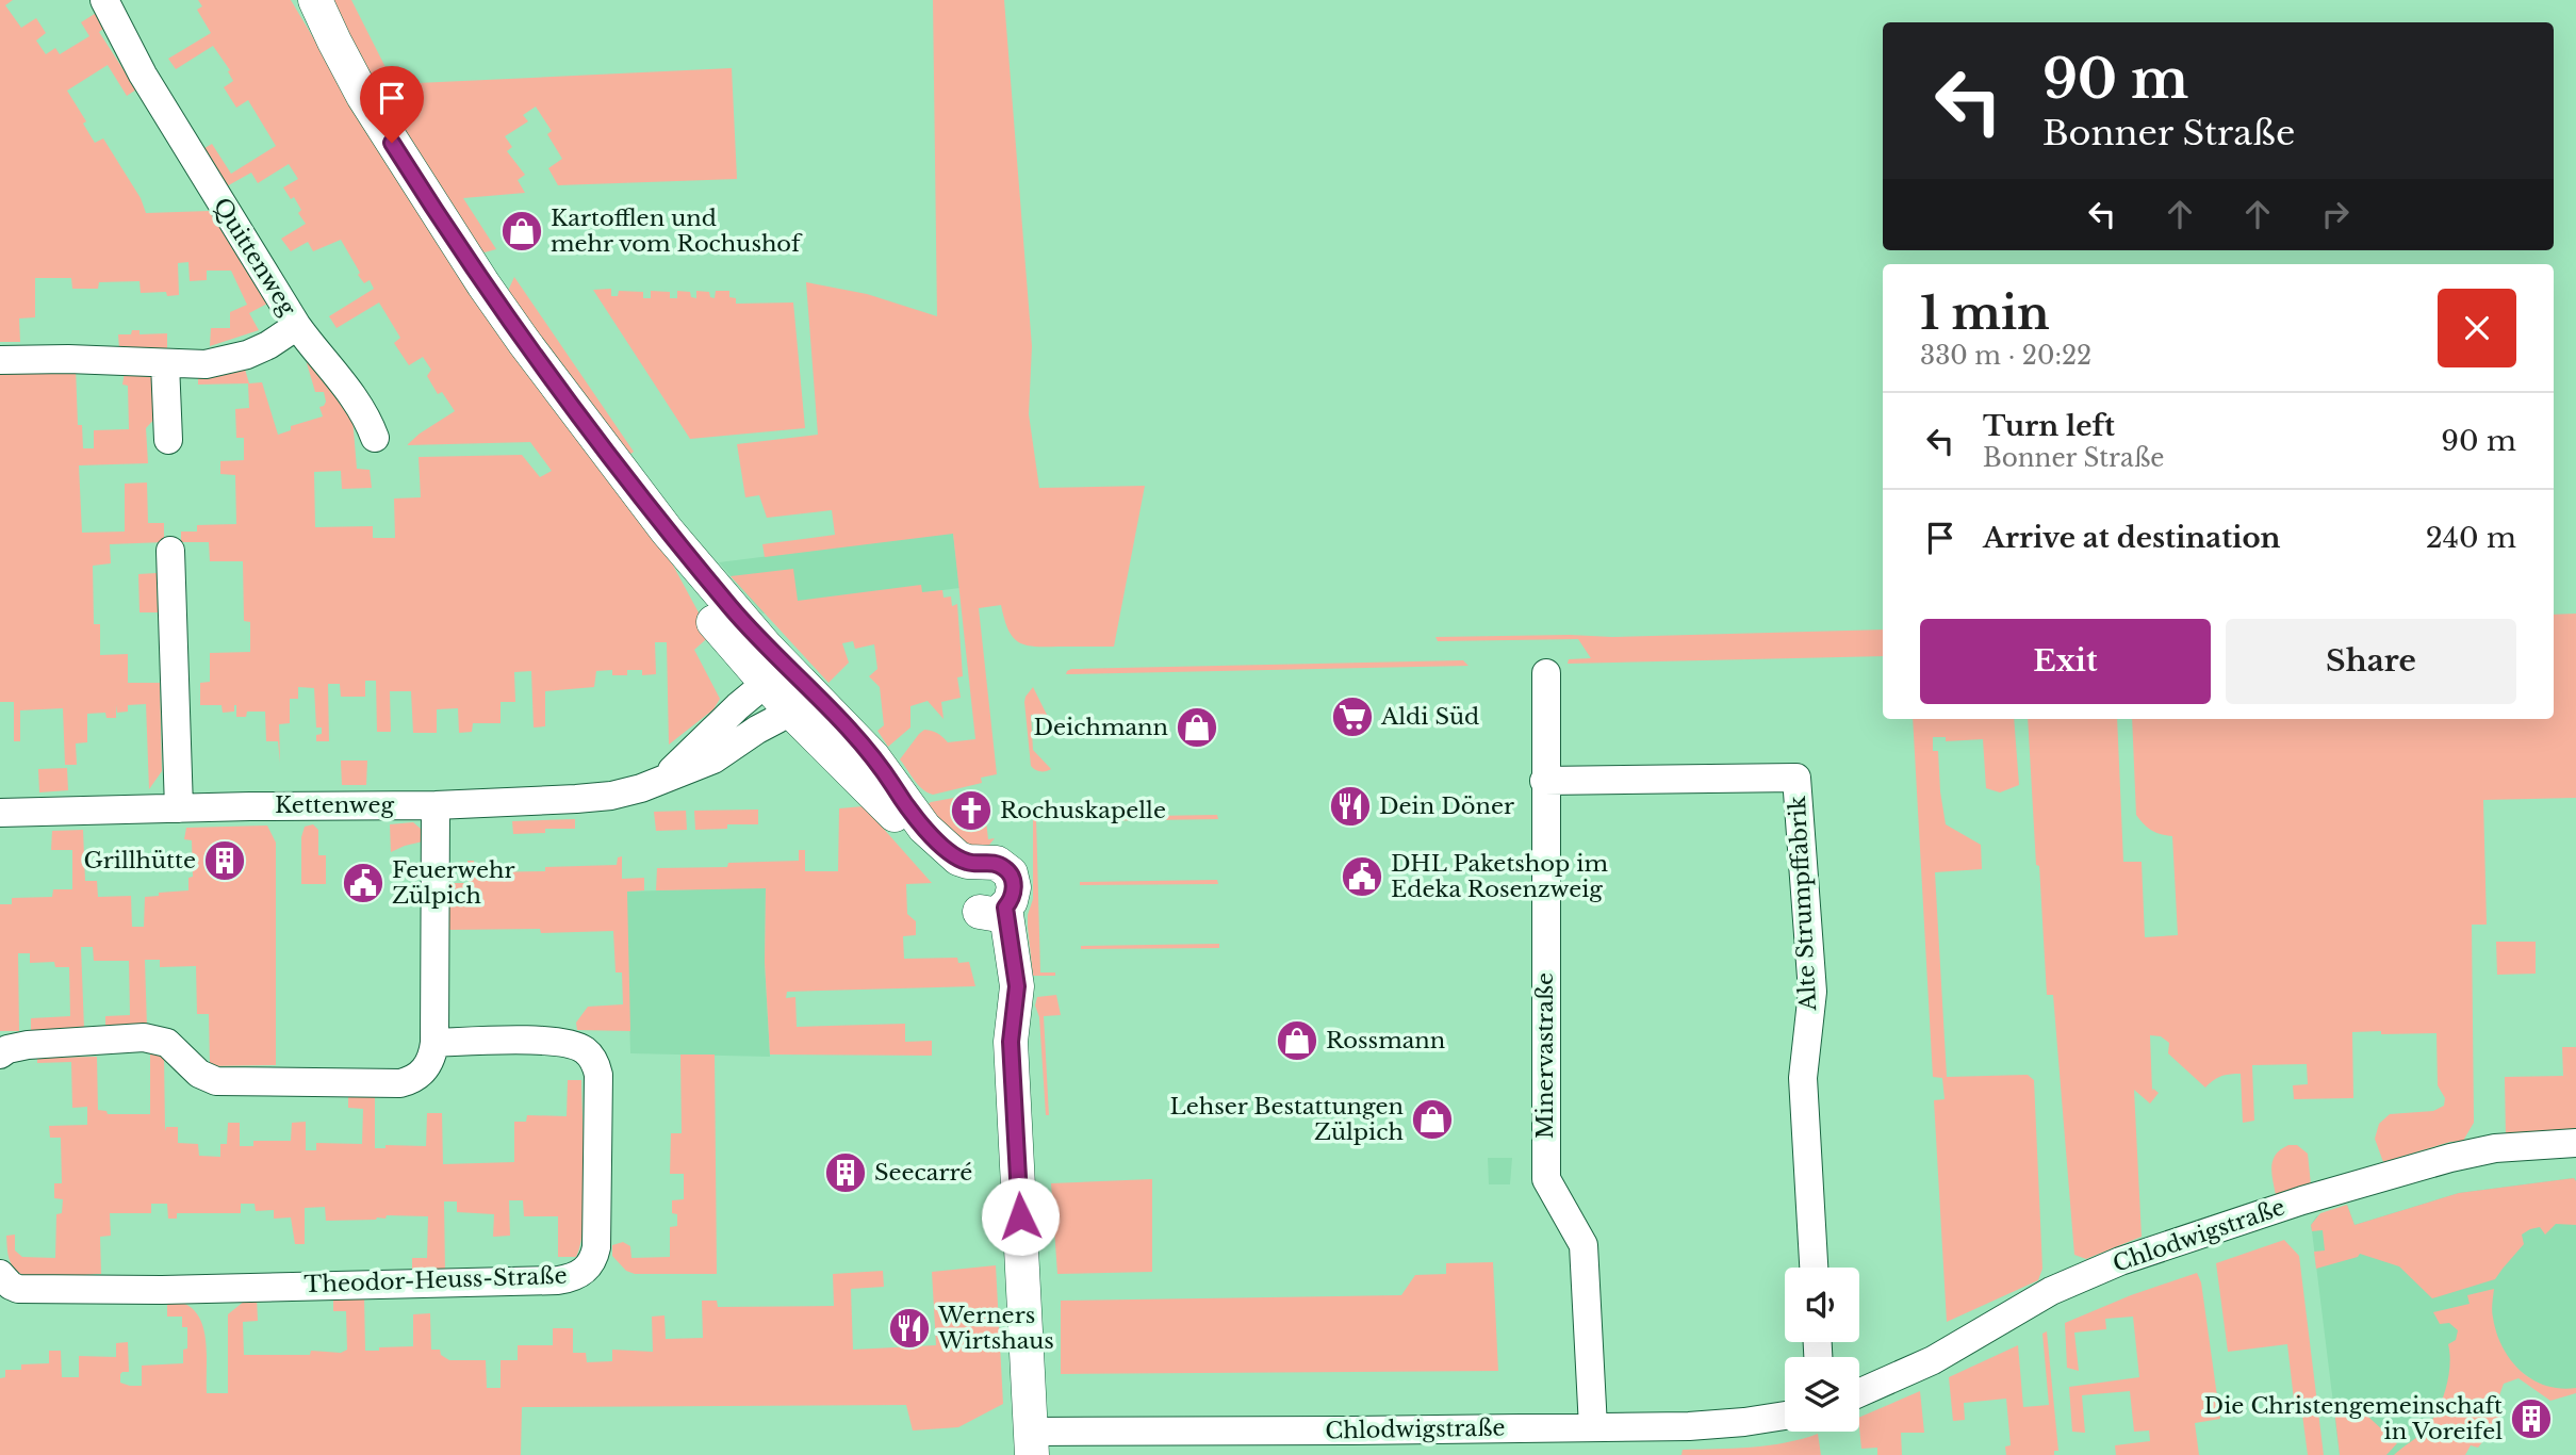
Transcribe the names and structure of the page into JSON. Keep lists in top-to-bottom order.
{
  "streets": {
    "street": [
      "Quittenweg",
      "Kettenweg",
      "Alte Strumpffabrik",
      "Minervastraße",
      "Chlodwigstraße",
      "Theodor-Heuss-Straße"
    ]
  },
  "crossings": [
    ["Alte Strumpffabrik", "Minervastraße"],
    ["Minervastraße", "Chlodwigstraße"]
  ],
  "places": {
    "shop": [
      "Kartofflen und mehr vom Rochushof",
      "Deichmann",
      "Rossmann",
      "Lehser Bestattungen Zülpich"
    ],
    "supermarket": ["Aldi Süd"],
    "restaurant": ["Dein Döner", "Werners Wirtshaus"],
    "church": ["Rochuskapelle"],
    "building": ["Grillhütte", "Seecarré", "Die Christengemeinschaft in Voreifel"],
    "public building": ["DHL Paketshop im Edeka Rosenzweig", "Feuerwehr Zülpich"]
  },
  "page": {
    "turn": ["90 m", "Bonner Straße"],
    "heading": ["1 min", "330 m · 20:22"],
    "list": [
      {
        "name": "Turn left",
        "note": "Bonner Straße",
        "value": "90 m"
      },
      {
        "name": "Arrive at destination",
        "value": "240 m"
      }
    ],
    "buttons": ["Exit", "Share"]
  }
}
